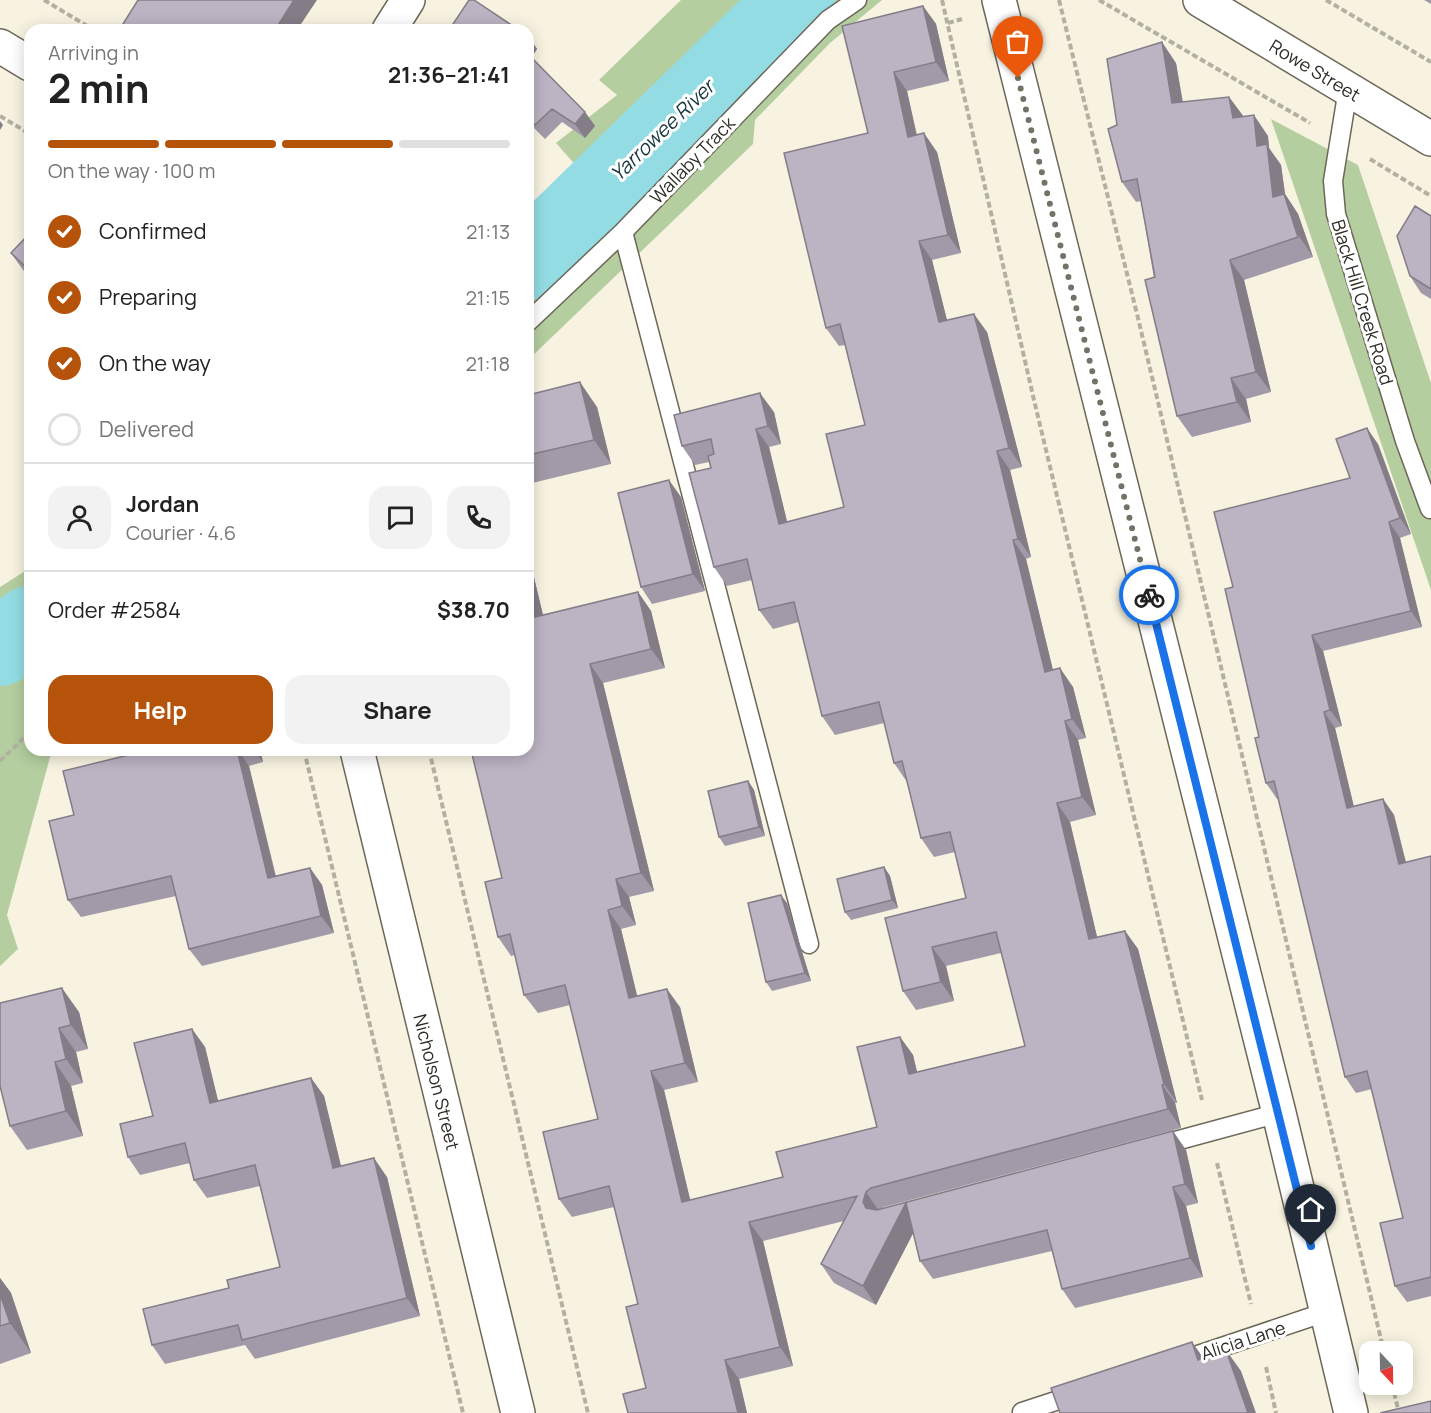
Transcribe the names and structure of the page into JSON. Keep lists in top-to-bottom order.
{
  "streets": {
    "street": ["Rowe Street", "Nicholson Street"],
    "lane": ["Wallaby Track", "Black Hill Creek Road", "Alicia Lane"]
  },
  "crossings": [
    ["Rowe Street", "Black Hill Creek Road"]
  ],
  "water": ["Yarrowee River"],
  "north": "bottom",
  "page": {
    "heading": ["2 min", "Arriving in", "21:36–21:41"],
    "panel": [
      "Jordan",
      "Courier · 4.6",
      "Order #2584",
      "$38.70"
    ],
    "bar": "On the way · 100 m",
    "list": [
      ["Confirmed", "21:13"],
      ["Preparing", "21:15"],
      ["On the way", "21:18"],
      "Delivered"
    ],
    "buttons": ["Help", "Share"]
  }
}
